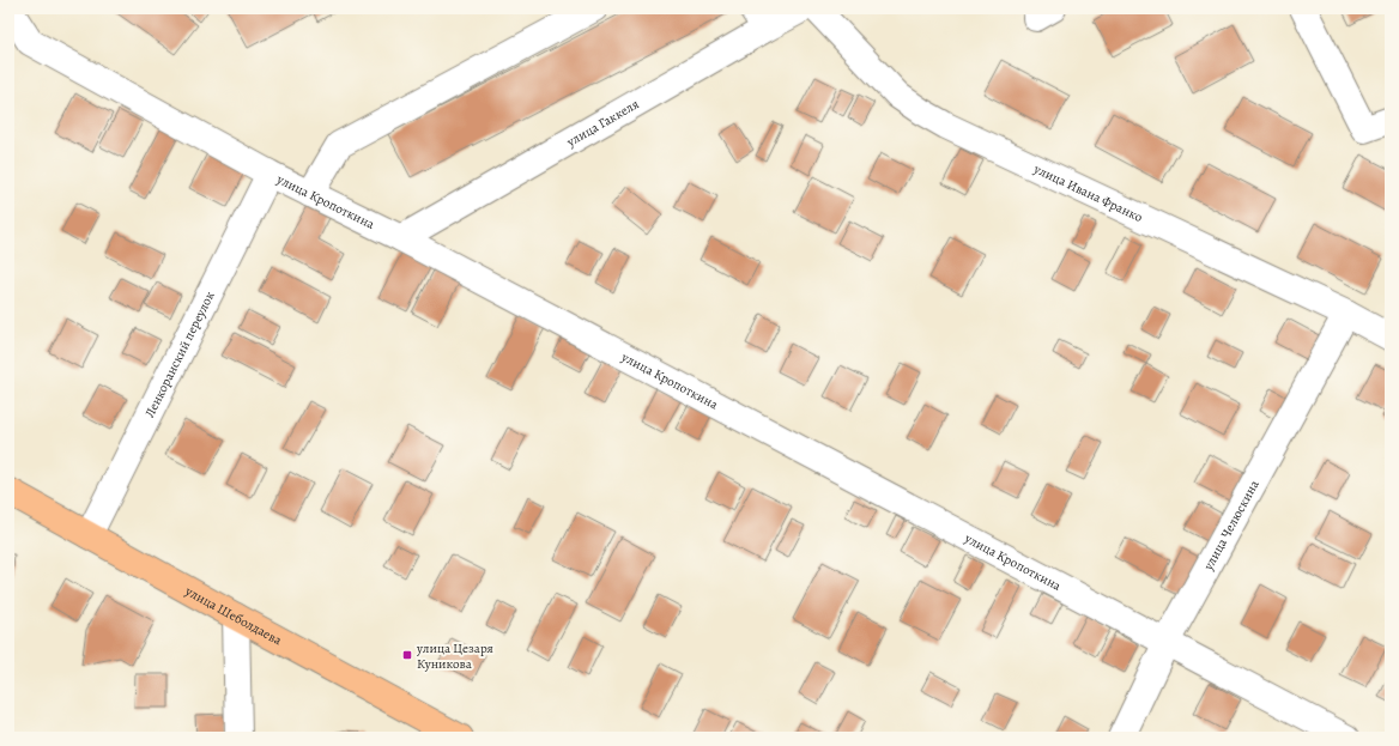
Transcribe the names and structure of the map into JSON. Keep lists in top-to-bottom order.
{
  "streets": {
    "main road": ["улица Шеболдаева"],
    "street": [
      "улица Гаккеля",
      "улица Ивана Франко",
      "улица Кропоткина",
      "Ленкоранский переулок",
      "улица Челюскина"
    ]
  },
  "crossings": [
    ["улица Гаккеля", "улица Кропоткина"],
    ["улица Ивана Франко", "улица Челюскина"],
    ["улица Кропоткина", "Ленкоранский переулок"],
    ["улица Кропоткина", "улица Челюскина"],
    ["Ленкоранский переулок", "улица Шеболдаева"]
  ],
  "places": {
    "transit": ["улица Цезаря Куникова"]
  }
}
